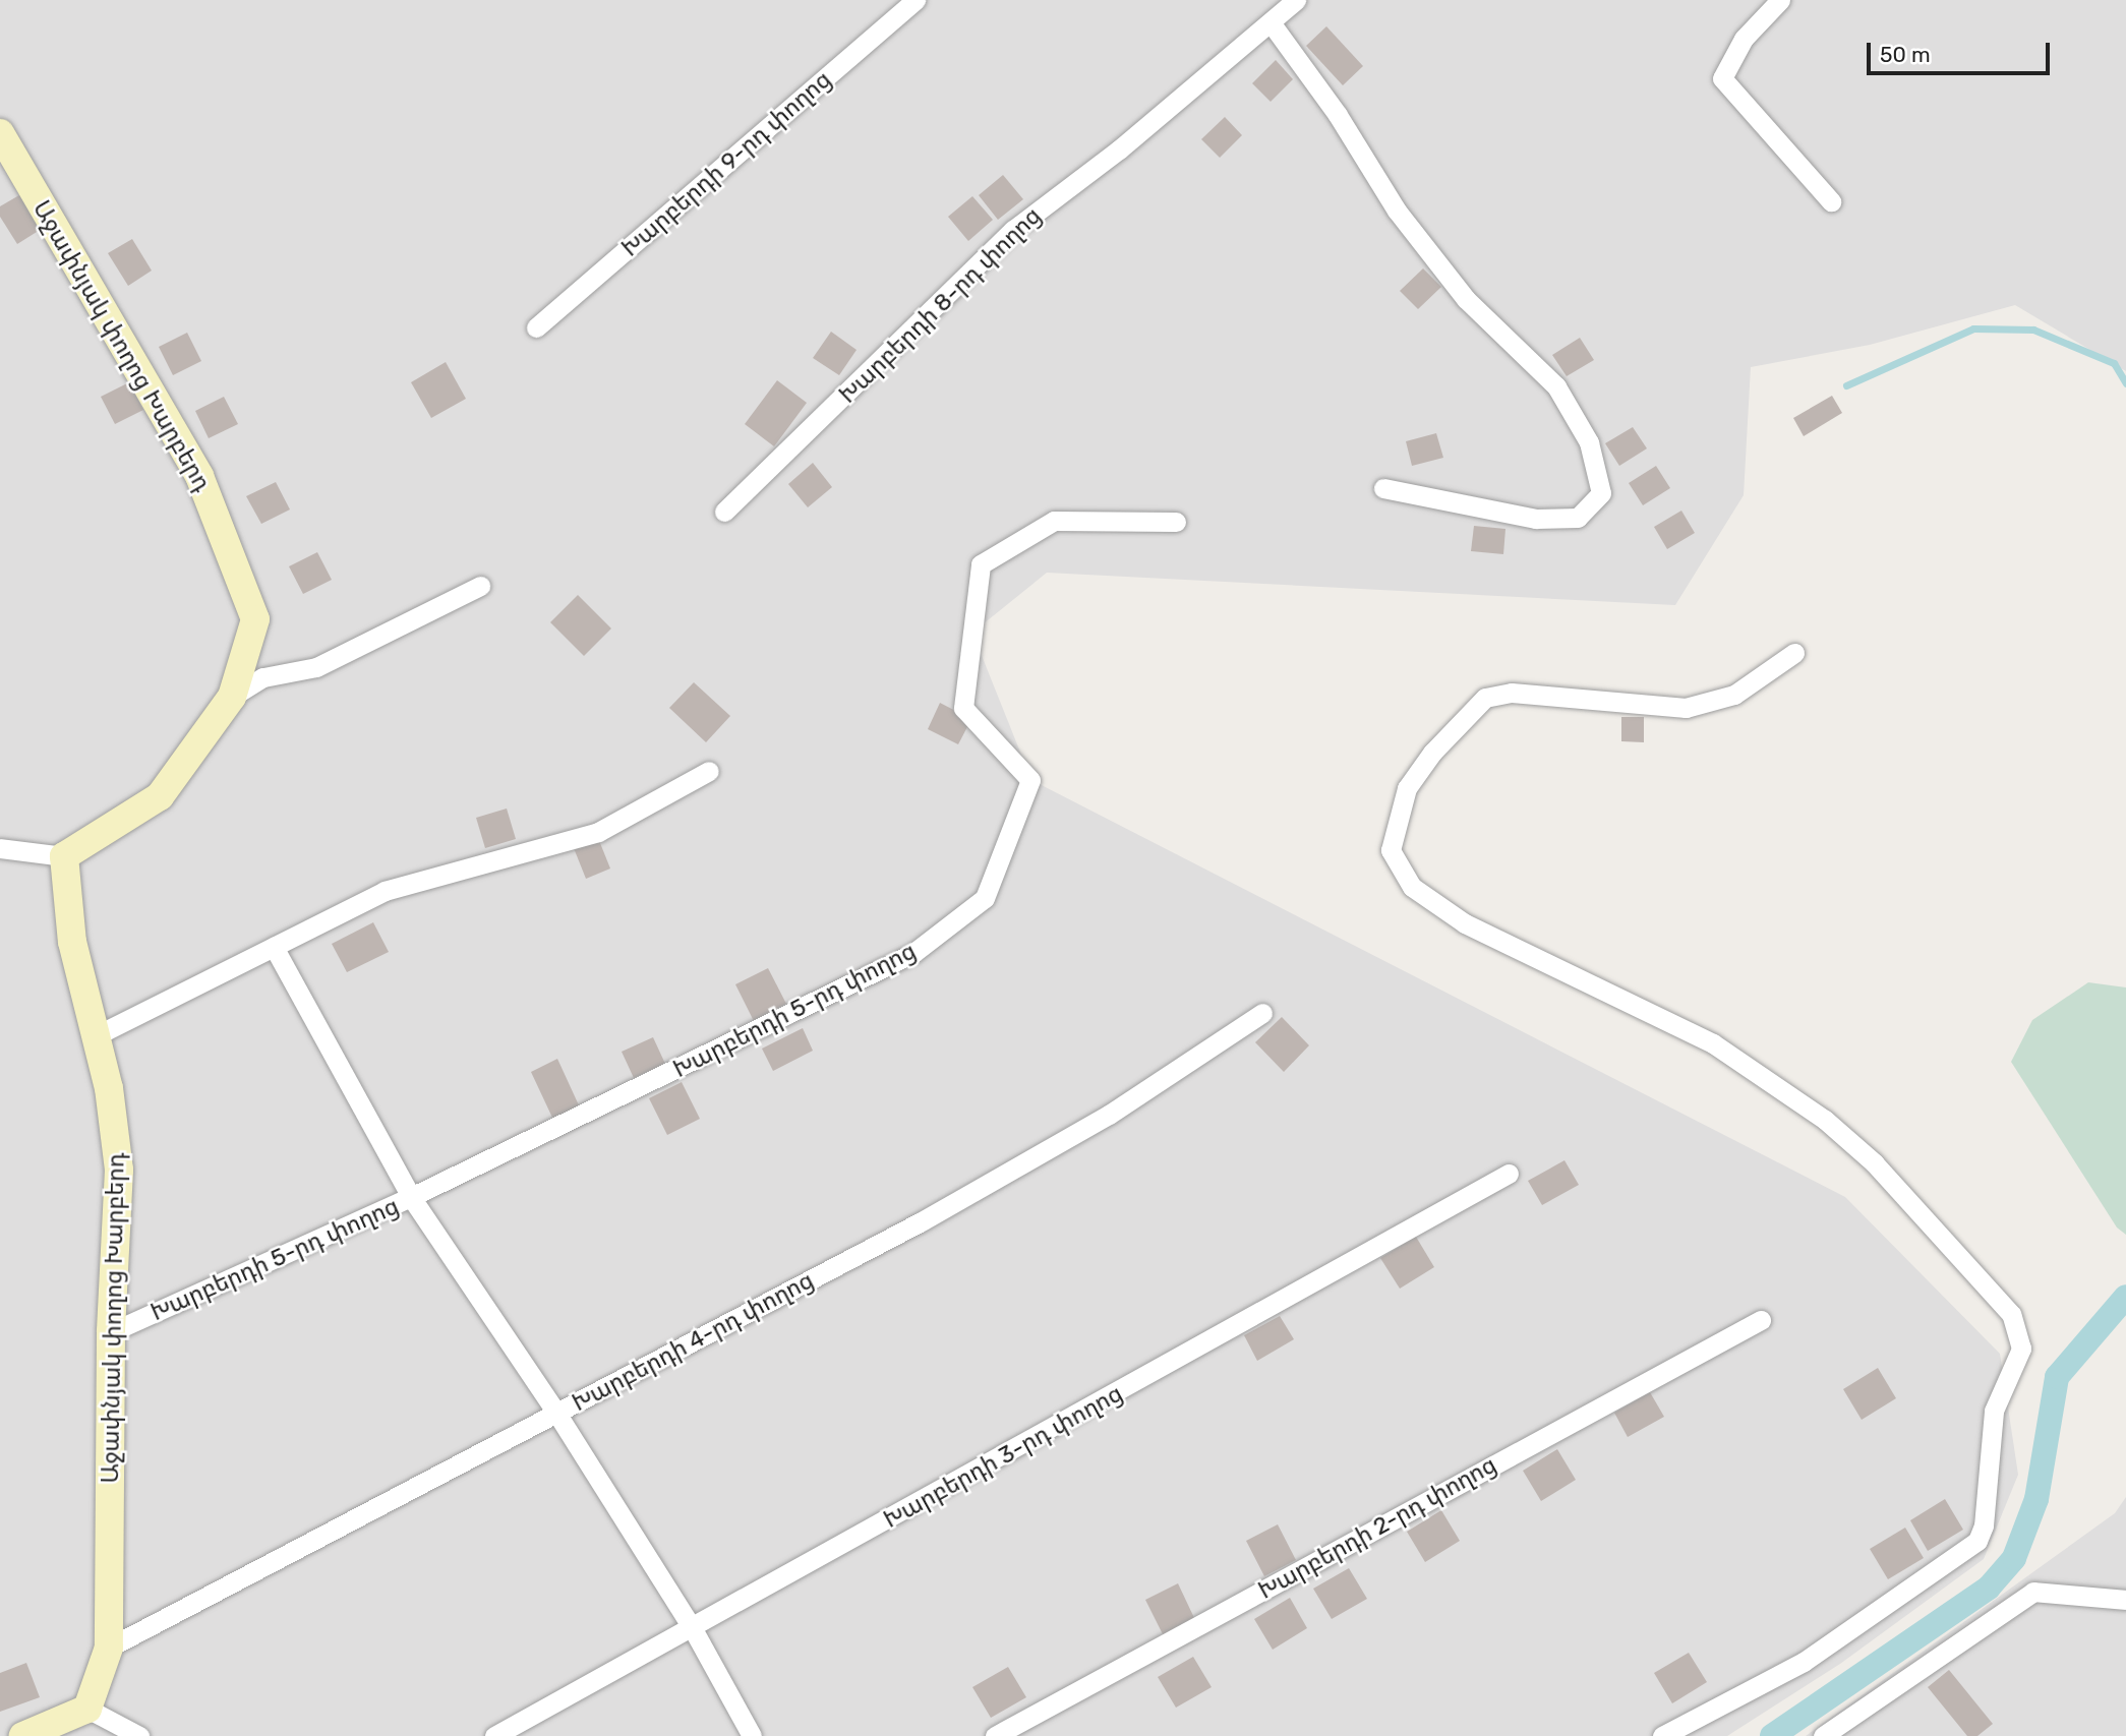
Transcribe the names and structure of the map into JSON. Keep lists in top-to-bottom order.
{
  "streets": {
    "street": [
      "Խարբերդի 9-րդ փողոց",
      "Խարբերդի 8-րդ փողոց",
      "Աջափնյակ փողոց Խարբերդ",
      "Խարբերդի 5-րդ փողոց",
      "Խարբերդի 4-րդ փողոց",
      "Խարբերդի 3-րդ փողոց",
      "Խարբերդի 2-րդ փողոց"
    ]
  },
  "crossings": [
    ["Աջափնյակ փողոց Խարբերդ", "Խարբերդի 5-րդ փողոց"],
    ["Աջափնյակ փողոց Խարբերդ", "Խարբերդի 4-րդ փողոց"]
  ],
  "scale_bar": "50 m"
}
